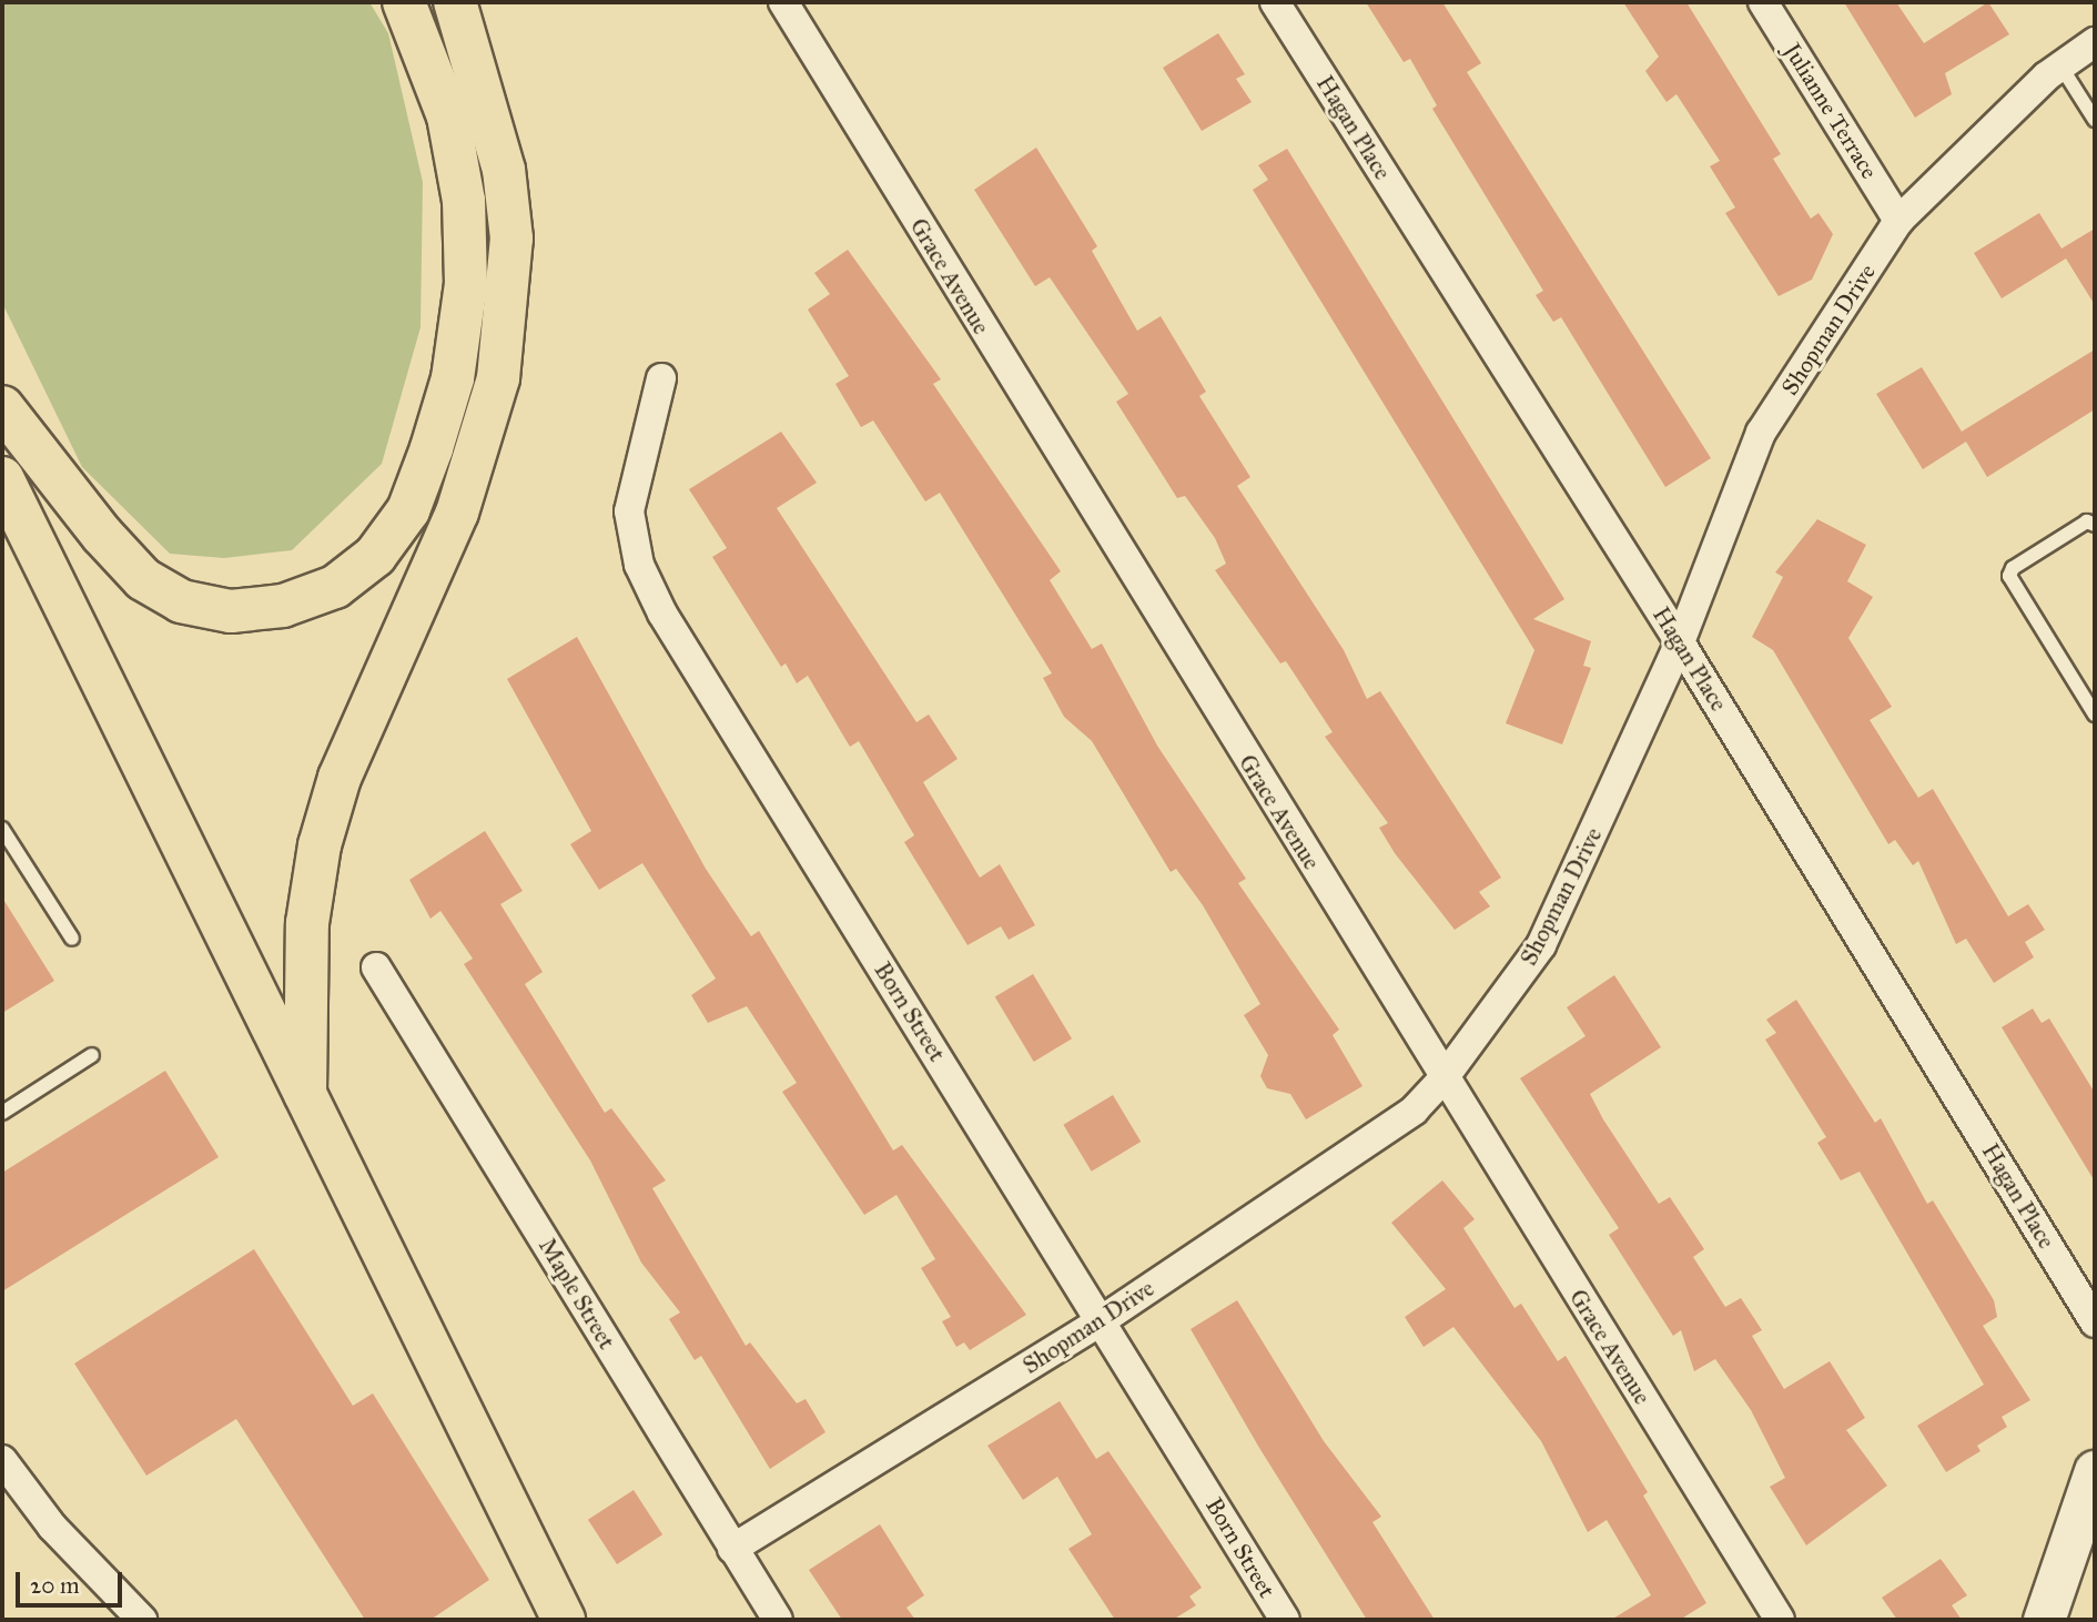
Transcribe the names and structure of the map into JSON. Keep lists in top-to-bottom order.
{
  "streets": {
    "street": [
      "Julianne Terrace",
      "Hagan Place",
      "Grace Avenue",
      "Shopman Drive",
      "Born Street",
      "Maple Street"
    ]
  },
  "crossings": [
    ["Julianne Terrace", "Shopman Drive"],
    ["Hagan Place", "Shopman Drive"],
    ["Grace Avenue", "Shopman Drive"],
    ["Shopman Drive", "Born Street"],
    ["Shopman Drive", "Maple Street"]
  ],
  "scale_bar": "20 m"
}
